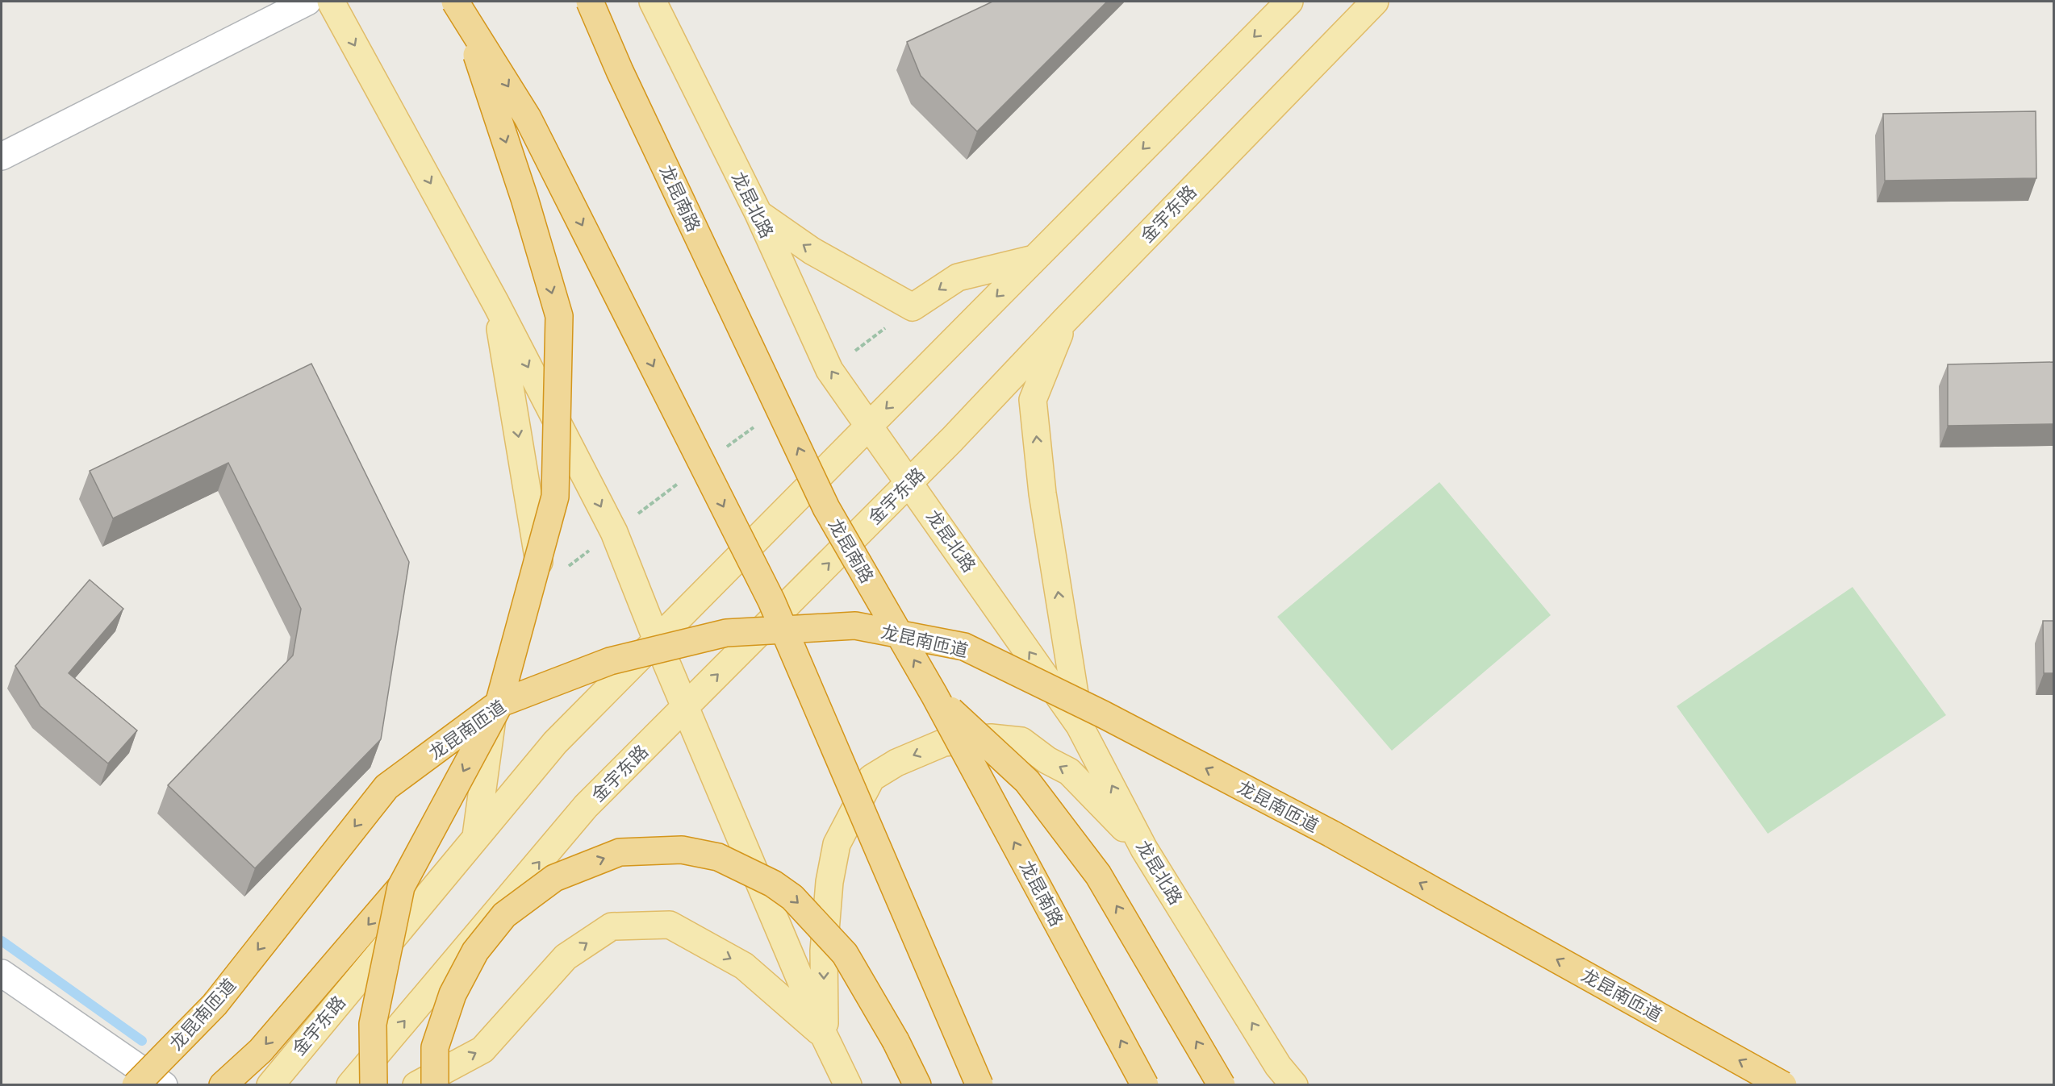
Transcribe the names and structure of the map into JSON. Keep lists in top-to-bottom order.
{
  "streets": {
    "highway": ["龙昆南路", "龙昆南匝道"],
    "main road": ["龙昆北路", "金宇东路"]
  },
  "crossings": [
    ["龙昆北路", "金宇东路"]
  ],
  "one_way": ["龙昆北路", "龙昆南匝道"]
}
